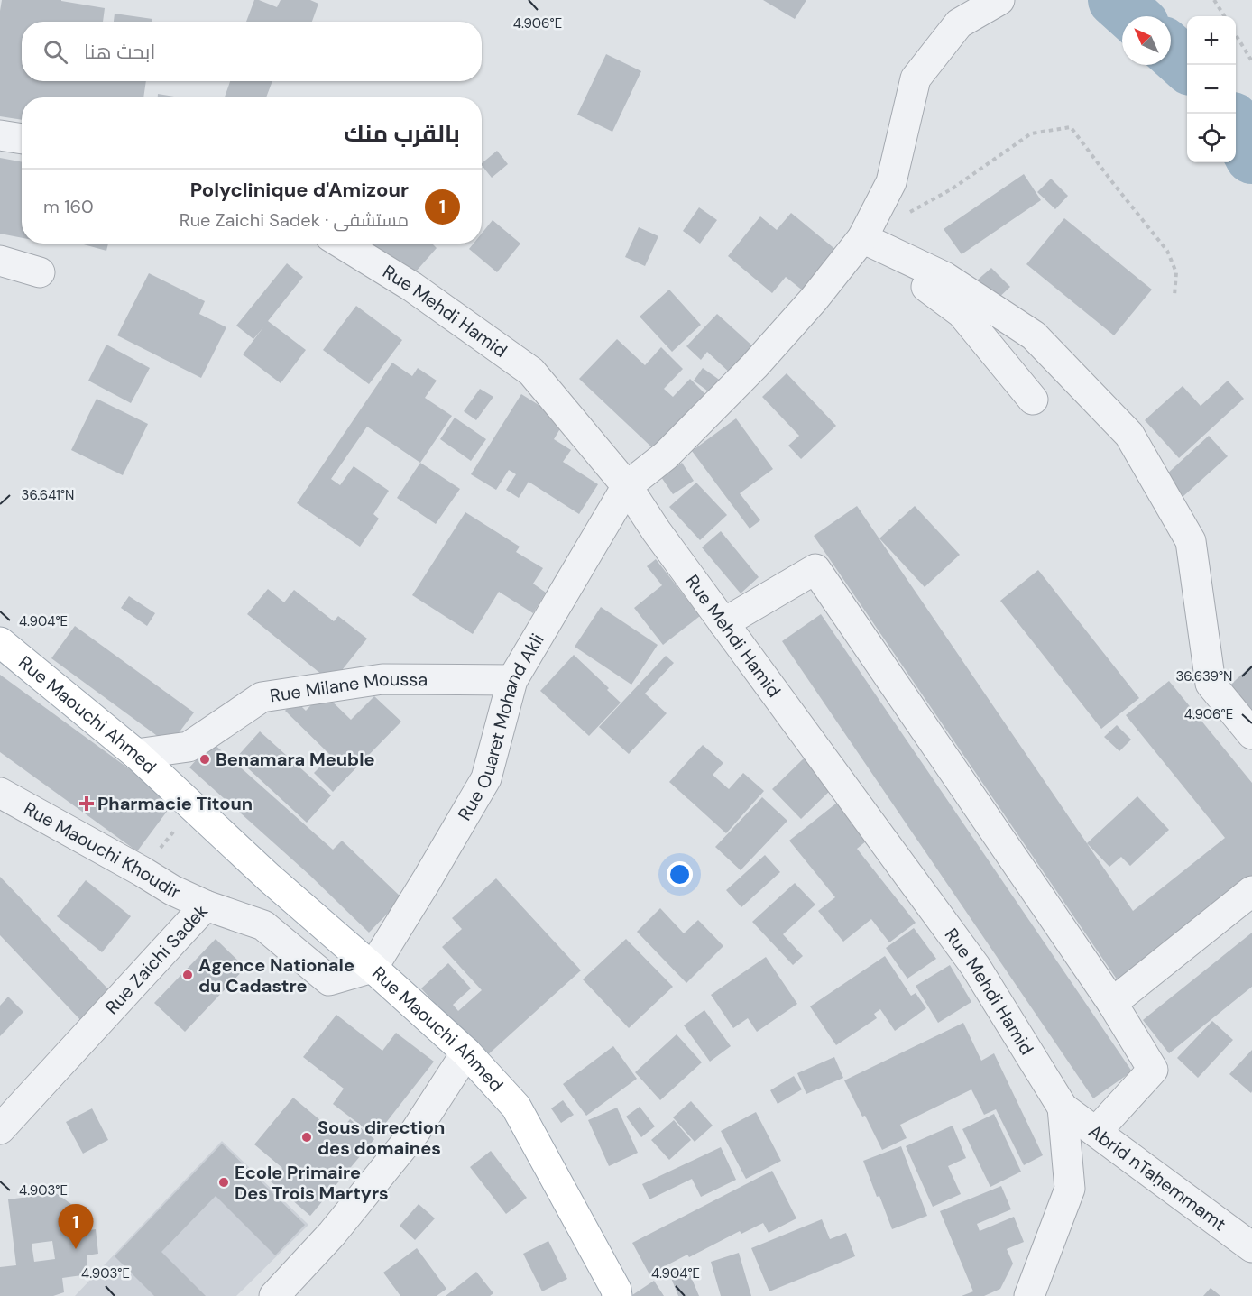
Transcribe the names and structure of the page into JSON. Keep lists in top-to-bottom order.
{
  "streets": {
    "main road": ["Rue Maouchi Ahmed"],
    "street": [
      "Rue Mehdi Hamid",
      "Rue Milane Moussa",
      "Rue Ouaret Mohand Akli",
      "Rue Maouchi Khoudir",
      "Rue Zaichi Sadek",
      "Abrid nTaḥemmamt"
    ]
  },
  "crossings": [
    ["Rue Mehdi Hamid", "Rue Ouaret Mohand Akli"],
    ["Rue Mehdi Hamid", "Abrid nTaḥemmamt"],
    ["Rue Milane Moussa", "Rue Maouchi Ahmed"],
    ["Rue Milane Moussa", "Rue Ouaret Mohand Akli"],
    ["Rue Maouchi Ahmed", "Rue Ouaret Mohand Akli"],
    ["Rue Maouchi Ahmed", "Rue Zaichi Sadek"],
    ["Rue Ouaret Mohand Akli", "Rue Zaichi Sadek"],
    ["Rue Maouchi Khoudir", "Rue Zaichi Sadek"]
  ],
  "places": {
    "other": [
      "Benamara Meuble",
      "Agence Nationale du Cadastre",
      "Sous direction des domaines",
      "Ecole Primaire Des Trois Martyrs"
    ],
    "health": ["Pharmacie Titoun"]
  },
  "north": "top left",
  "page": {
    "map_buttons": ["+", "−"],
    "search": "ابحث هنا",
    "heading": "بالقرب منك",
    "list": [
      {
        "mark": "1",
        "name": "Polyclinique d'Amizour",
        "note": "مستشفى · Rue Zaichi Sadek",
        "value": "160 m"
      }
    ],
    "pins": "1"
  },
  "coordinates": [
    "4.906°E",
    "36.641°N",
    "4.904°E",
    "36.639°N",
    "4.903°E"
  ]
}
